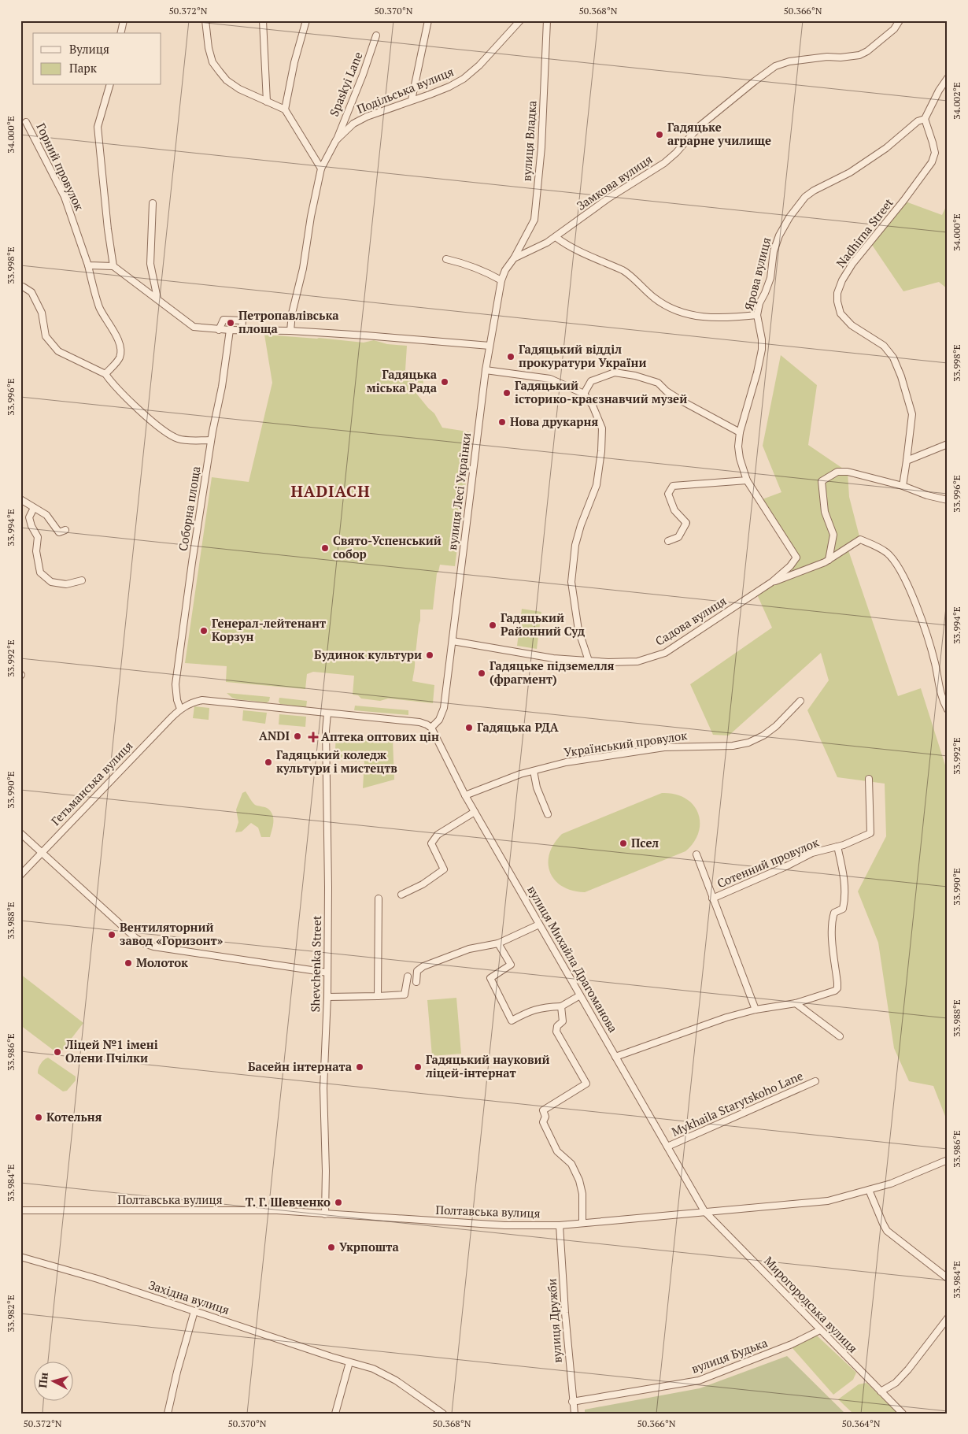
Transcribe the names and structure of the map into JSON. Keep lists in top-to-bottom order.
{
  "streets": {
    "street": [
      "Spaskyi Lane",
      "Подільська вулиця",
      "вулиця Владка",
      "Горний провулок",
      "Замкова вулиця",
      "Nadhirna Street",
      "Ярова вулиця",
      "вулиця Лесі Українки",
      "Соборна площа",
      "Садова вулиця",
      "Український провулок",
      "Гетьманська вулиця",
      "Сотенний провулок",
      "вулиця Михайла Драгоманова",
      "Shevchenka Street",
      "Mykhaila Starytskoho Lane",
      "Полтавська вулиця",
      "Західна вулиця",
      "Мирогородська вулиця",
      "вулиця Дружби",
      "вулиця Будька"
    ]
  },
  "crossings": [
    ["Spaskyi Lane", "Подільська вулиця"],
    ["вулиця Владка", "Замкова вулиця"],
    ["вулиця Владка", "вулиця Лесі Українки"],
    ["Замкова вулиця", "вулиця Лесі Українки"],
    ["Nadhirna Street", "Ярова вулиця"],
    ["Ярова вулиця", "Садова вулиця"],
    ["вулиця Лесі Українки", "Садова вулиця"],
    ["вулиця Лесі Українки", "вулиця Михайла Драгоманова"],
    ["Соборна площа", "Гетьманська вулиця"],
    ["Український провулок", "вулиця Михайла Драгоманова"],
    ["вулиця Михайла Драгоманова", "Mykhaila Starytskoho Lane"],
    ["вулиця Михайла Драгоманова", "Полтавська вулиця"],
    ["вулиця Михайла Драгоманова", "Мирогородська вулиця"],
    ["Shevchenka Street", "Полтавська вулиця"],
    ["Полтавська вулиця", "Мирогородська вулиця"],
    ["Полтавська вулиця", "вулиця Дружби"],
    ["Мирогородська вулиця", "вулиця Будька"],
    ["вулиця Дружби", "вулиця Будька"]
  ],
  "districts": ["HADIACH"],
  "places": {
    "other": [
      "Гадяцьке аграрне училище",
      "Петропавлівська площа",
      "Гадяцький відділ прокуратури України",
      "Гадяцька міська Рада",
      "Гадяцький історико-краєзнавчий музей",
      "Нова друкарня",
      "Свято-Успенський собор",
      "Гадяцький Районний Суд",
      "Генерал-лейтенант Корзун",
      "Будинок культури",
      "Гадяцьке підземелля (фрагмент)",
      "Гадяцька РДА",
      "ANDI",
      "Гадяцький коледж культури і мистецтв",
      "Псел",
      "Вентиляторний завод «Горизонт»",
      "Молоток",
      "Ліцей №1 імені Олени Пчілки",
      "Басейн інтерната",
      "Гадяцький науковий ліцей-інтернат",
      "Котельня",
      "Т. Г. Шевченко",
      "Укрпошта"
    ],
    "health": ["Аптека оптових цін"]
  },
  "legend": ["Вулиця", "Парк"],
  "north": "left",
  "coordinates": [
    "50.372°N",
    "50.370°N",
    "50.368°N",
    "50.366°N",
    "34.002°E",
    "34.000°E",
    "33.998°E",
    "33.996°E",
    "33.994°E",
    "33.992°E",
    "33.990°E",
    "33.988°E",
    "33.986°E",
    "33.984°E",
    "33.982°E",
    "50.364°N"
  ]
}
